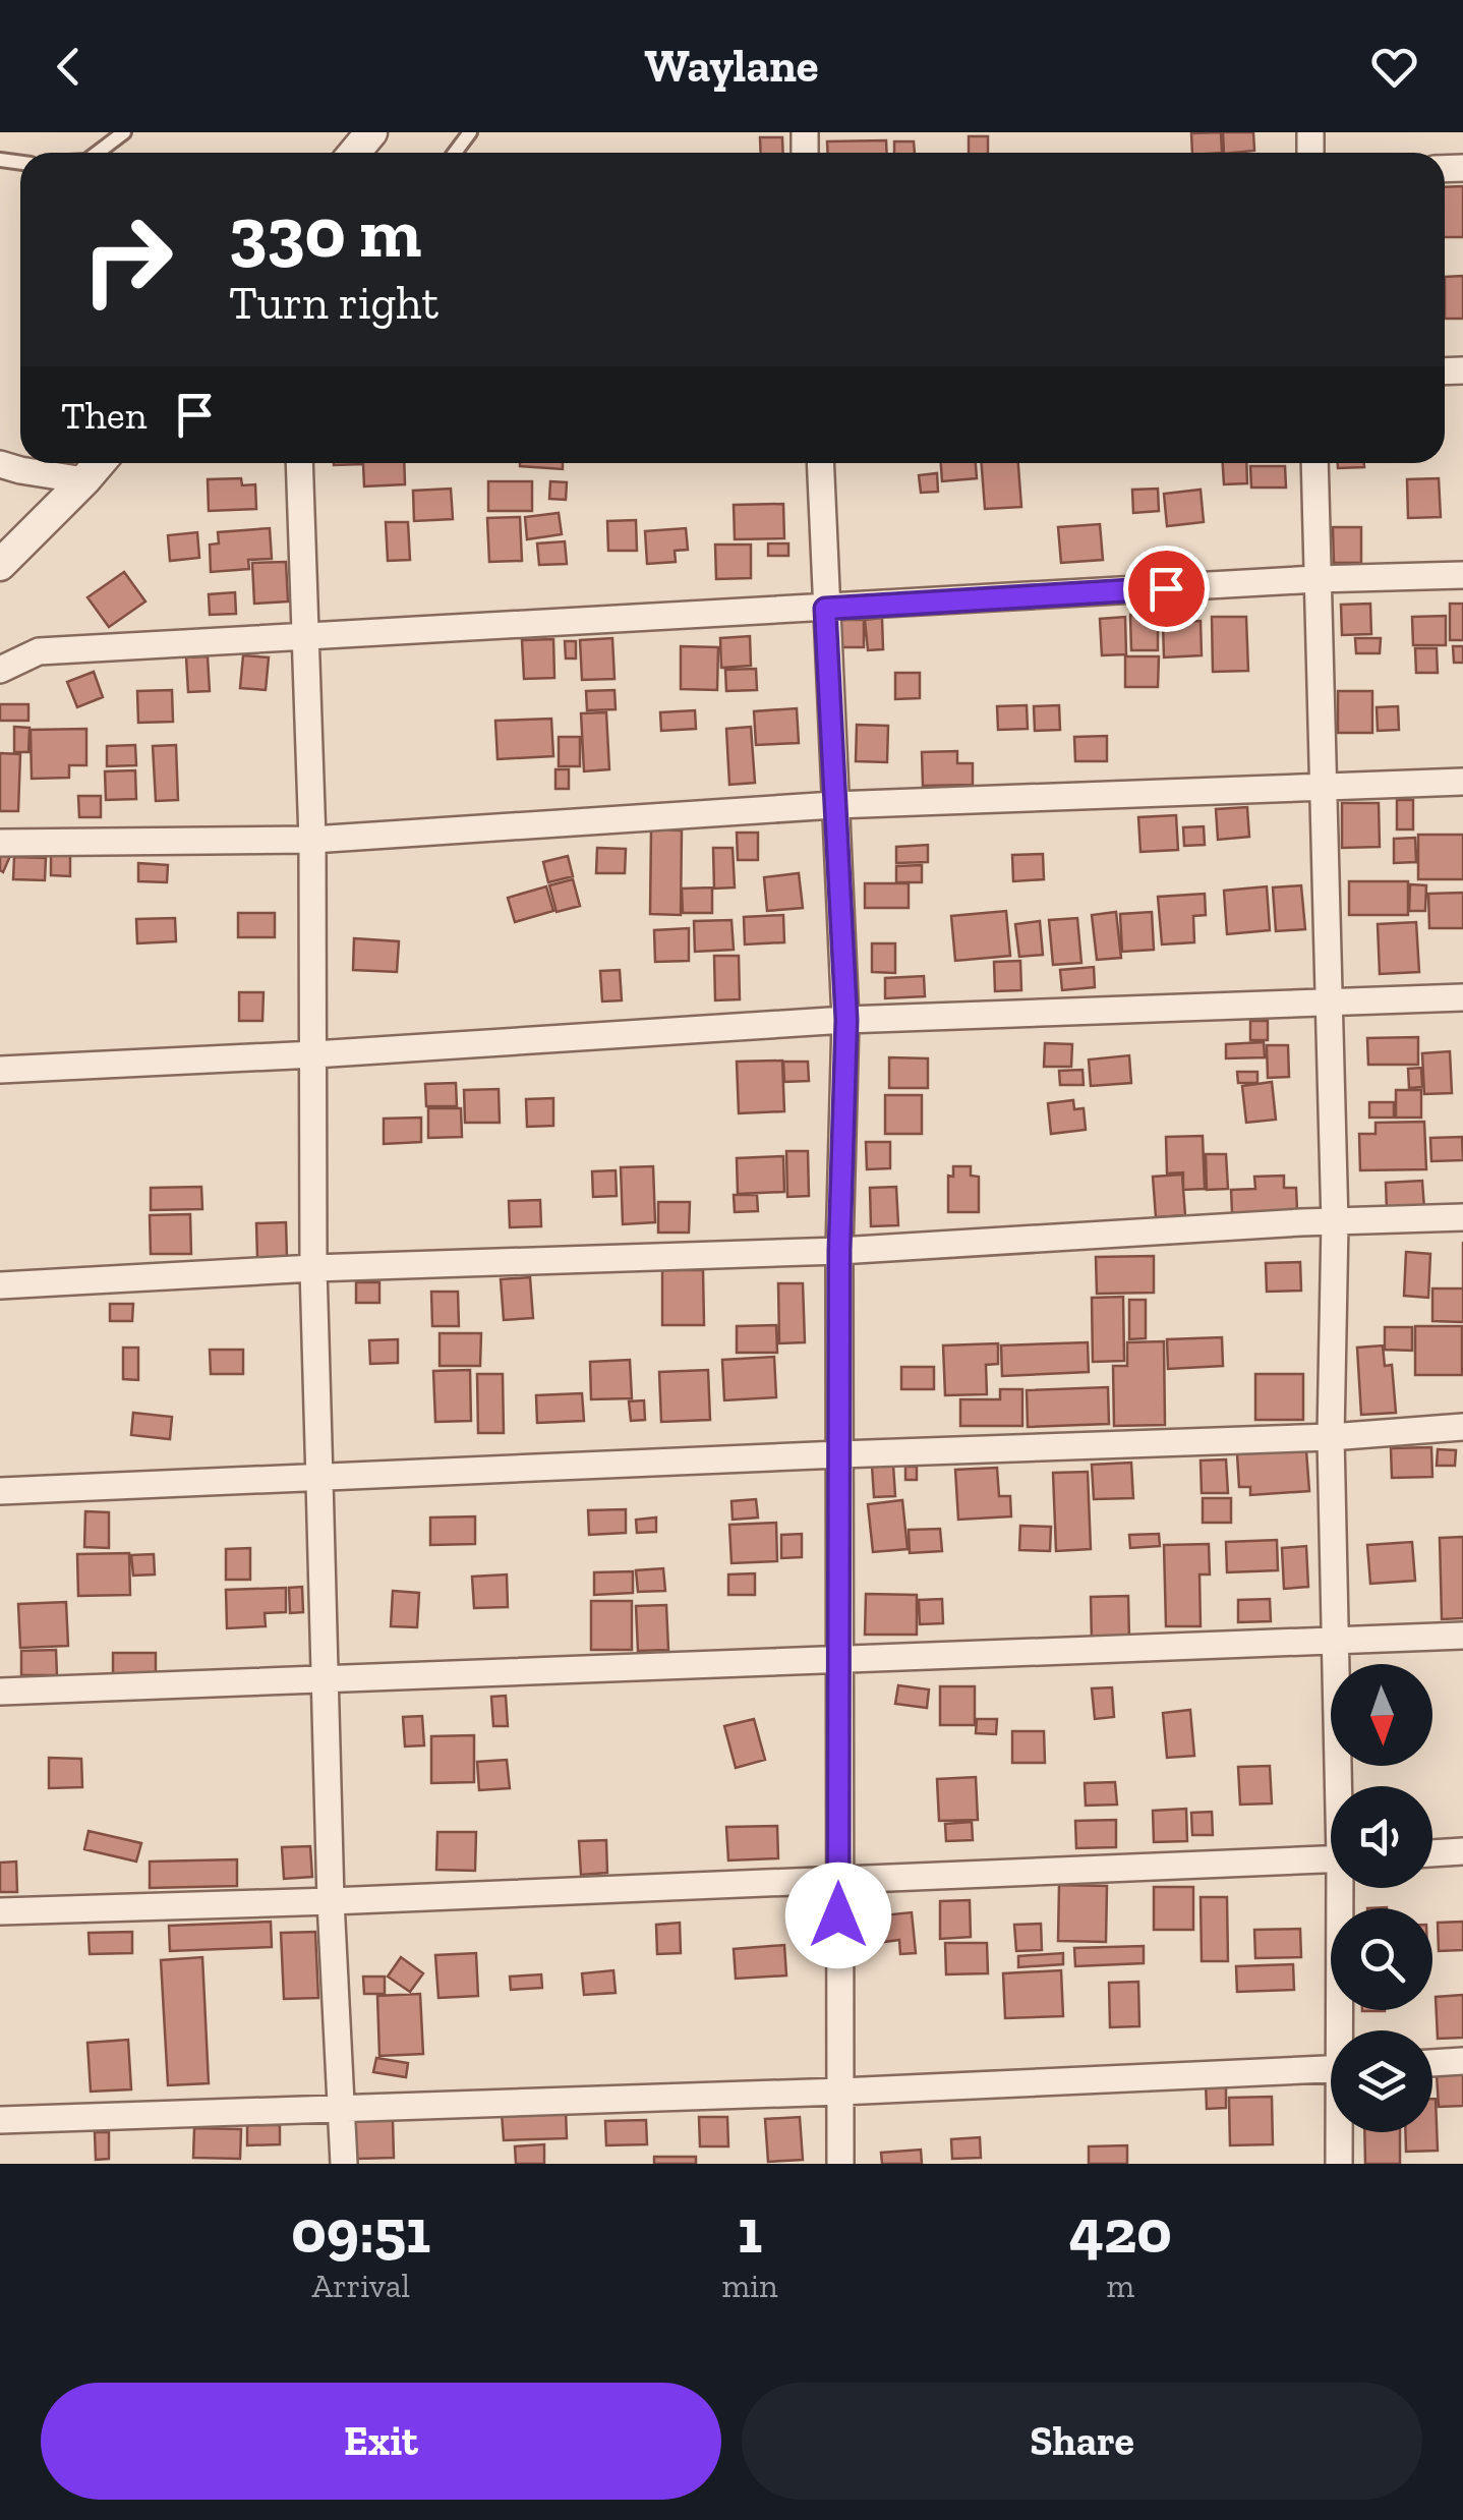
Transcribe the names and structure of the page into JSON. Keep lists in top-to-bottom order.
{
  "north": "bottom",
  "page": {
    "header": "Waylane",
    "turn": ["330 m", "Turn right"],
    "then": "Then",
    "eta": [
      "09:51",
      "Arrival",
      "1",
      "min",
      "420",
      "m"
    ],
    "buttons": ["Exit", "Share"]
  }
}
